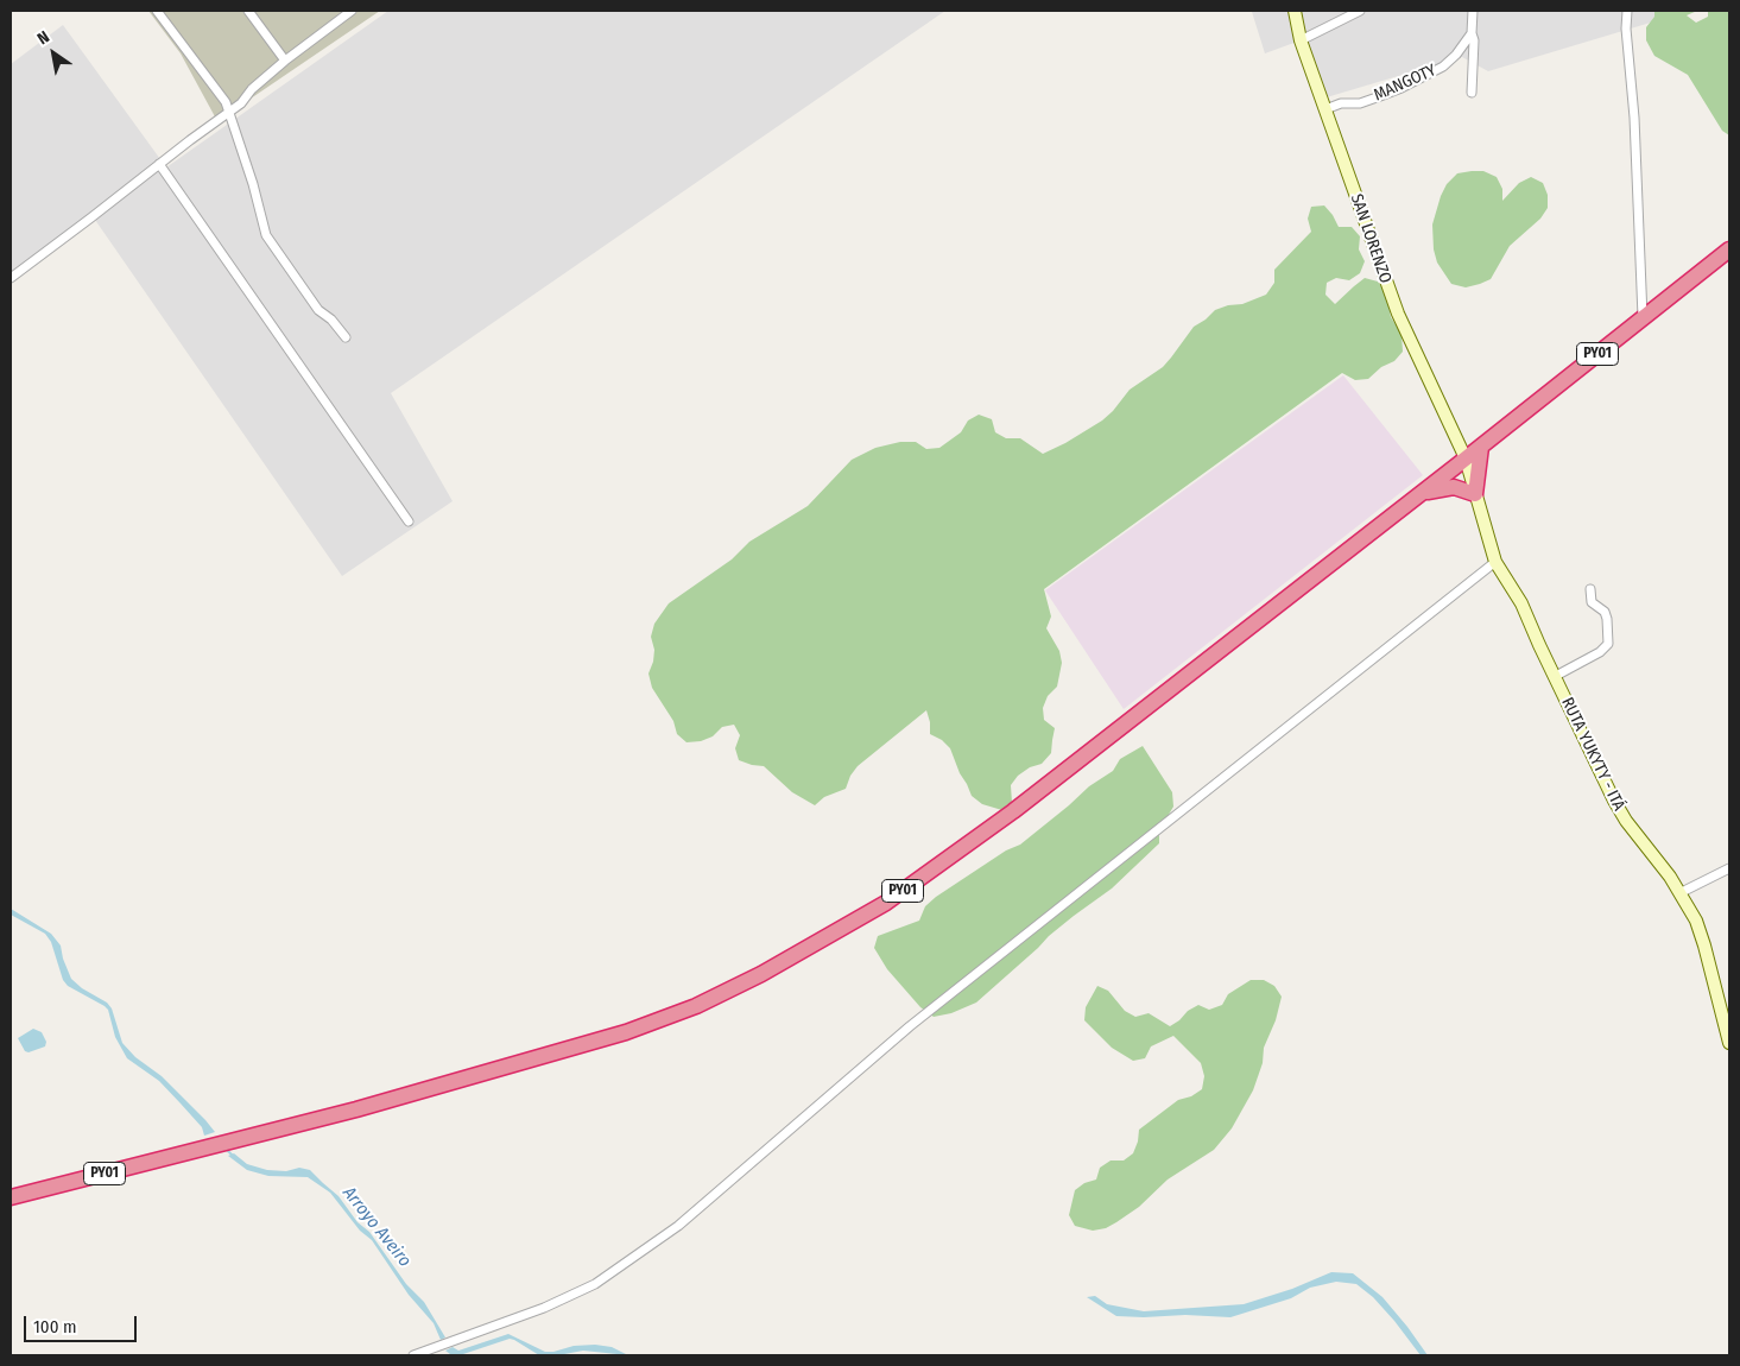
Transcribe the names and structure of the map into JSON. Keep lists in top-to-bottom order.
{
  "streets": {
    "highway": ["PY01"],
    "main road": ["SAN LORENZO", "RUTA YUKYTY - ITÁ"],
    "street": ["MANGOTY"]
  },
  "crossings": [
    ["MANGOTY", "SAN LORENZO"],
    ["SAN LORENZO", "PY01"],
    ["SAN LORENZO", "RUTA YUKYTY - ITÁ"],
    ["PY01", "RUTA YUKYTY - ITÁ"]
  ],
  "water": ["Arroyo Aveiro"],
  "scale_bar": "100 m",
  "north": "top left"
}
